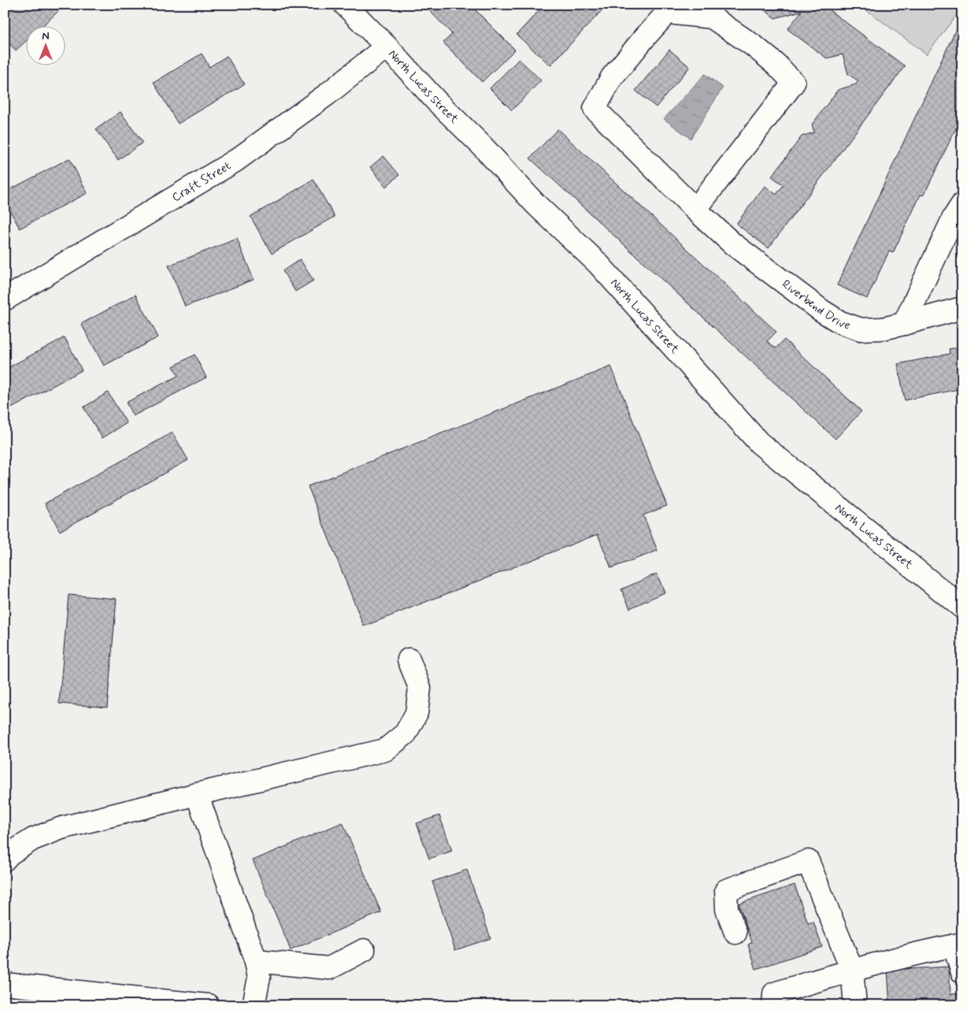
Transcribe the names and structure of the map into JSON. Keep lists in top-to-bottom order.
{
  "streets": {
    "street": ["North Lucas Street", "Craft Street", "Riverbend Drive"]
  },
  "crossings": [
    ["North Lucas Street", "Craft Street"]
  ],
  "north": "top"
}
